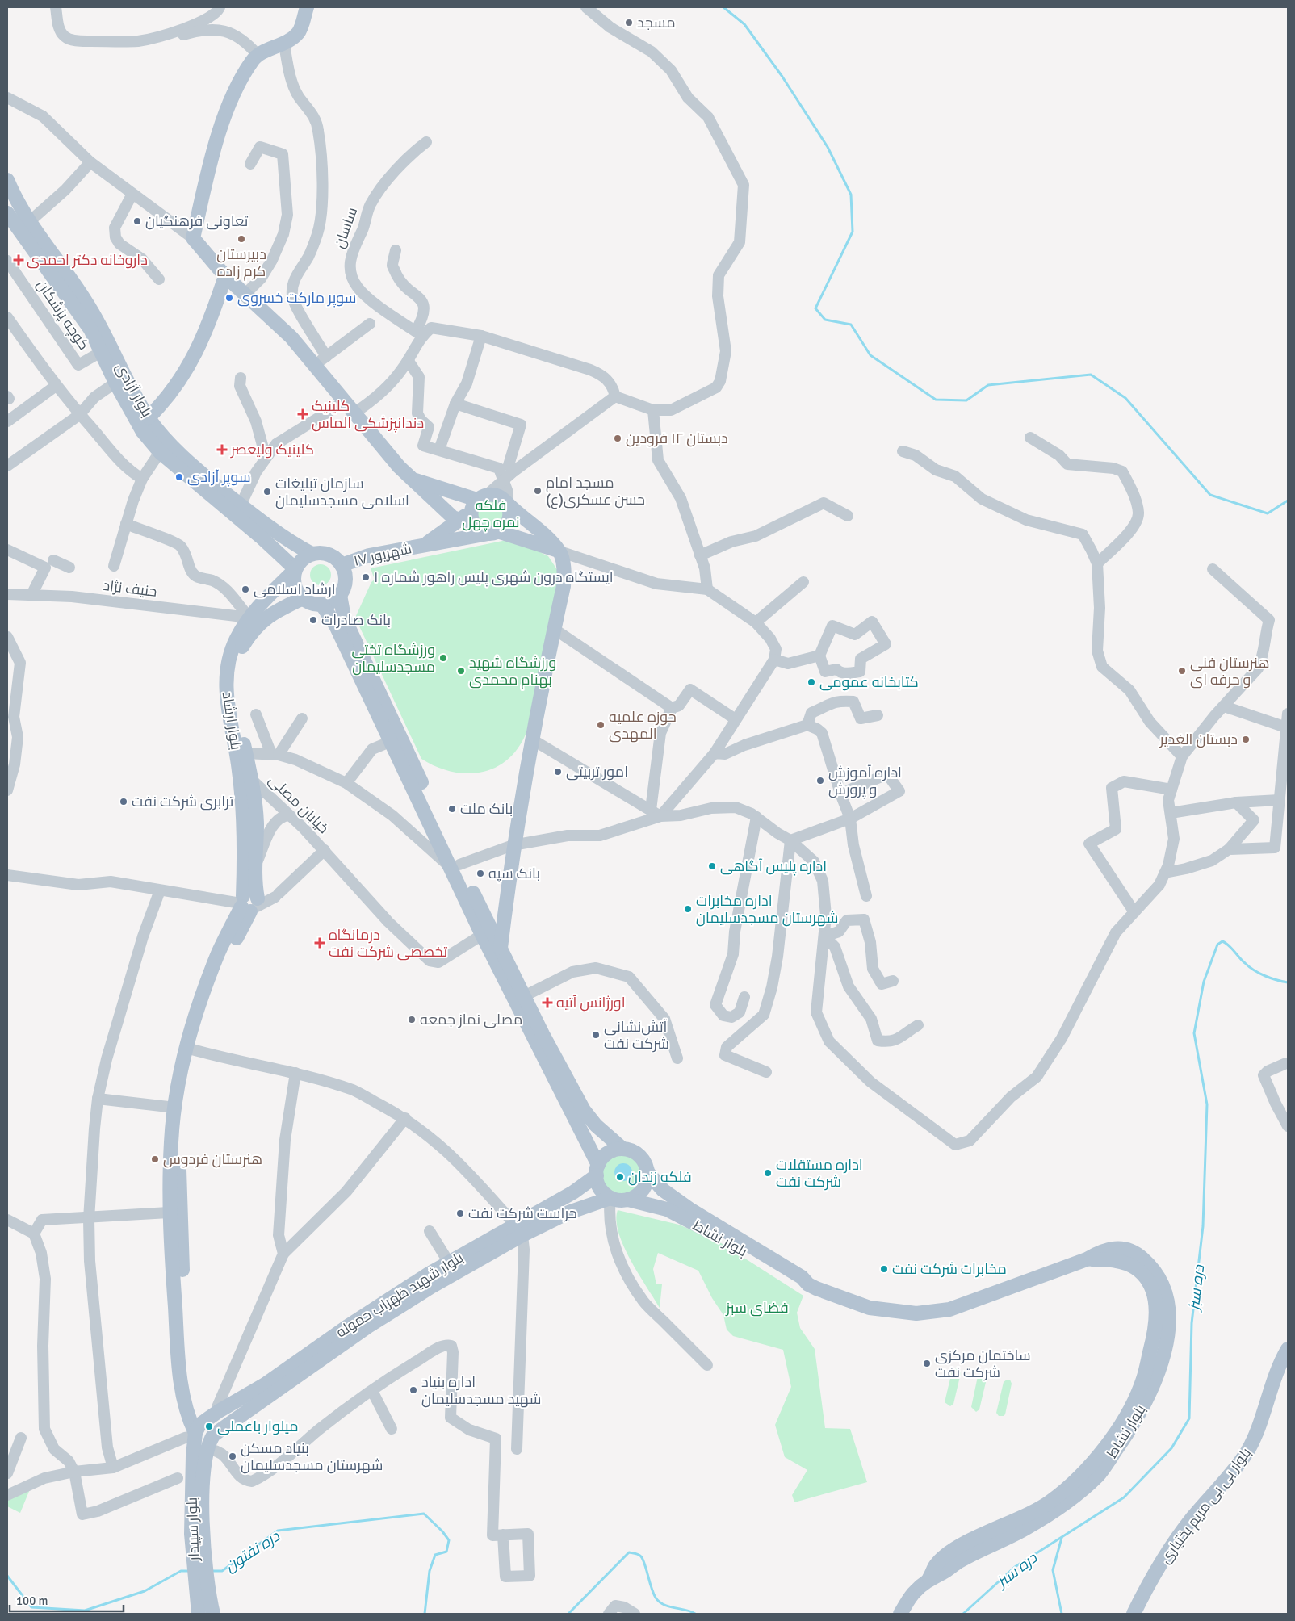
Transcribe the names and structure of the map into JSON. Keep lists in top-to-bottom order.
{
  "streets": {
    "main road": [
      "بلوار آزادی",
      "۱۷ شهریور",
      "بلوار ارشاد",
      "بلوار نشاط",
      "بلوار شهید ظهراب حموله",
      "بلوار بی بی مریم بختیاری",
      "بلوار سپیدار"
    ],
    "street": [
      "ساسان",
      "کوچه پزشکان",
      "حنیف نژاد",
      "خیابان مصلی"
    ]
  },
  "crossings": [
    ["کوچه پزشکان", "بلوار آزادی"],
    ["بلوار آزادی", "۱۷ شهریور"],
    ["بلوار آزادی", "بلوار ارشاد"],
    ["۱۷ شهریور", "بلوار ارشاد"],
    ["حنیف نژاد", "بلوار ارشاد"],
    ["بلوار ارشاد", "خیابان مصلی"],
    ["بلوار نشاط", "بلوار شهید ظهراب حموله"]
  ],
  "water": ["دره سبز", "دره نفتون"],
  "parks": ["فلکه نمره چهل", "فضای سبز"],
  "places": {
    "other": [
      "مسجد",
      "تعاونی فرهنگیان",
      "دبیرستان کرم زاده",
      "سوپر مارکت خسروی",
      "دبستان ۱۲ فرودین",
      "سوپر آزادی",
      "مسجد امام حسن عسکری(ع)",
      "سازمان تبلیغات اسلامی مسجدسلیمان",
      "ایستگاه درون شهری پلیس راهور شماره ۱",
      "ارشاد اسلامی",
      "بانک صادرات",
      "ورزشگاه تختی مسجدسلیمان",
      "ورزشگاه شهید بهنام محمدی",
      "هنرستان فنی و حرفه ای",
      "کتابخانه عمومی",
      "حوزه علمیه المهدی",
      "دبستان الغدیر",
      "امور تربیتی",
      "اداره آموزش و پرورش",
      "ترابری شرکت نفت",
      "بانک ملت",
      "اداره پلیس آگاهی",
      "بانک سپه",
      "اداره مخابرات شهرستان مسجدسلیمان",
      "مصلی نماز جمعه",
      "آتش‌نشانی شرکت نفت",
      "هنرستان فردوس",
      "اداره مستقلات شرکت نفت",
      "فلکه زندان",
      "حراست شرکت نفت",
      "مخابرات شرکت نفت",
      "ساختمان مرکزی شرکت نفت",
      "اداره بنیاد شهید مسجدسلیمان",
      "میلوار باغملی",
      "بنیاد مسکن شهرستان مسجدسلیمان"
    ],
    "health": [
      "داروخانه دکتر احمدی",
      "کلینیک دندانپزشکی الماس",
      "کلینیک ولیعصر",
      "درمانگاه تخصصی شرکت نفت",
      "اورژانس آتیه"
    ]
  },
  "scale_bar": "100 m"
}
